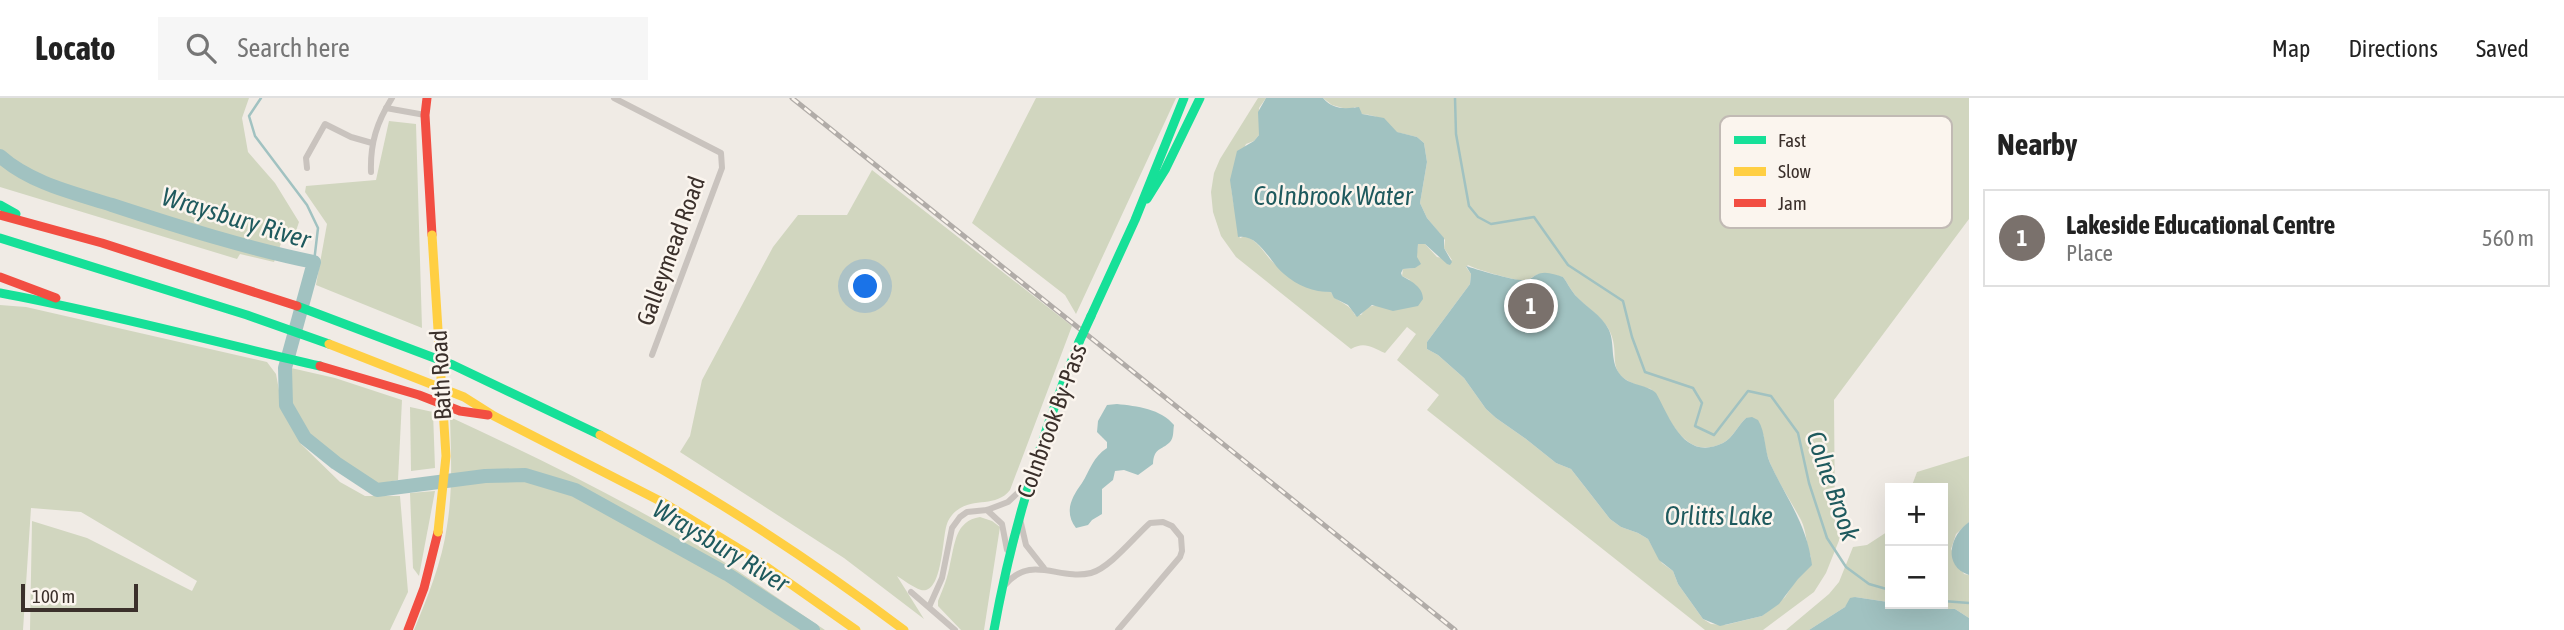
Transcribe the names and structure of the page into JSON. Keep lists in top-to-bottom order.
{
  "streets": {
    "main road": ["Bath Road", "Colnbrook By-Pass"],
    "street": ["Galleymead Road"]
  },
  "water": [
    "Colnbrook Water",
    "Wraysbury River",
    "Colne Brook",
    "Orlitts Lake"
  ],
  "legend": ["Fast", "Slow", "Jam"],
  "scale_bar": "100 m",
  "page": {
    "header": "Locato",
    "search": "Search here",
    "nav": ["Map", "Directions", "Saved"],
    "heading": "Nearby",
    "list": [
      {
        "mark": "1",
        "name": "Lakeside Educational Centre",
        "note": "Place",
        "value": "560 m"
      }
    ],
    "pins": "1",
    "map_buttons": ["+", "−"],
    "scale": "100 m"
  }
}
